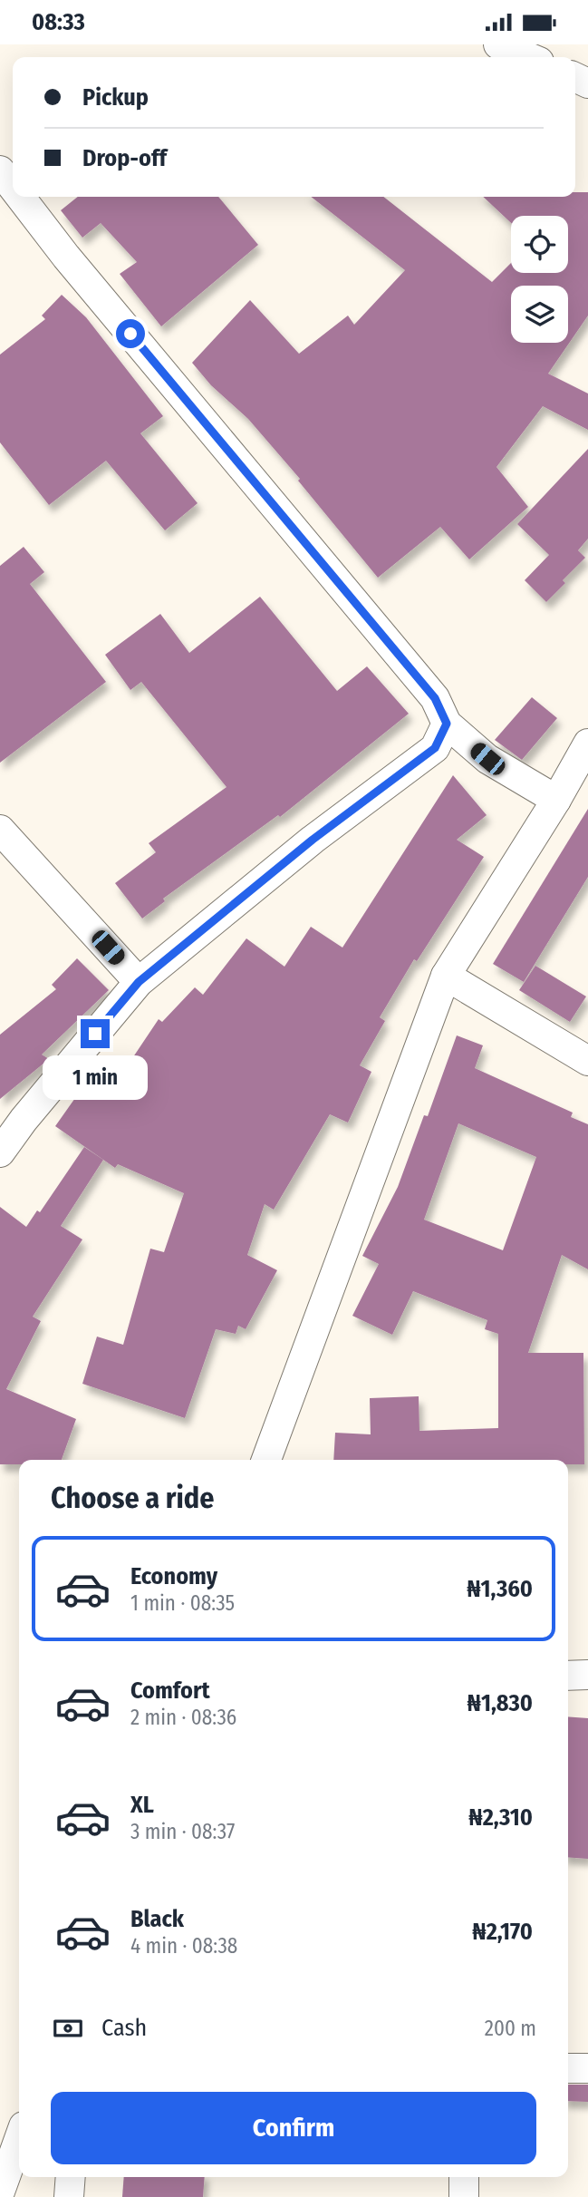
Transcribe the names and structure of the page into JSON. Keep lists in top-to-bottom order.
{
  "page": {
    "status": "08:33",
    "banner": ["Pickup", "Drop-off"],
    "bubble": "1 min",
    "heading": "Choose a ride",
    "list": [
      {
        "name": "Economy",
        "note": "1 min · 08:35",
        "value": "₦1,360"
      },
      {
        "name": "Comfort",
        "note": "2 min · 08:36",
        "value": "₦1,830"
      },
      {
        "name": "XL",
        "note": "3 min · 08:37",
        "value": "₦2,310"
      },
      {
        "name": "Black",
        "note": "4 min · 08:38",
        "value": "₦2,170"
      }
    ],
    "pay": ["Cash", "200 m"],
    "buttons": "Confirm"
  }
}
